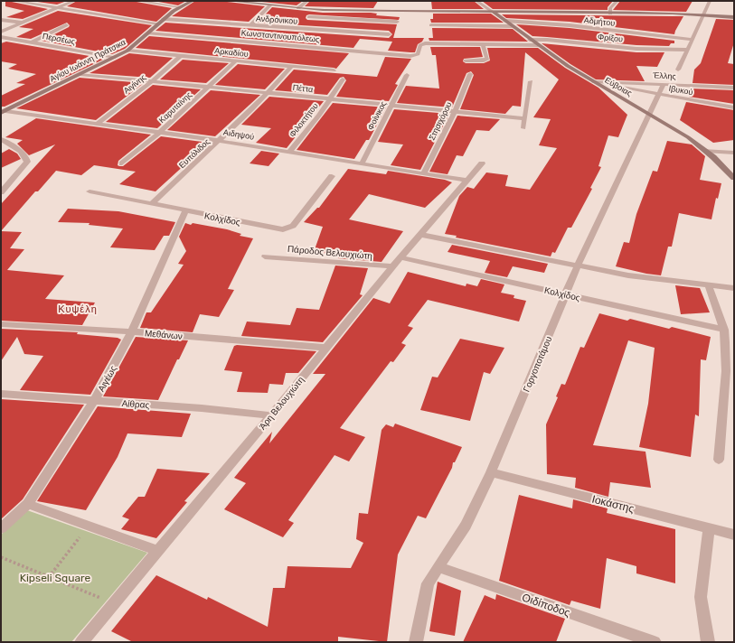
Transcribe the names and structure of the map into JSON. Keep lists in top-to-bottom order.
{
  "streets": {
    "main road": ["Αγίου Ιωάννη Πράτσικα", "Εύβοιας"],
    "street": [
      "Ανδρόνικου",
      "Αδμήτου",
      "Κωνσταντινουπόλεως",
      "Φρίξου",
      "Περσέως",
      "Αρκαδίου",
      "Έλλης",
      "Αιγίνης",
      "Πέττα",
      "Ιβυκού",
      "Καρυταίνης",
      "Φοίνικος",
      "Φιλοκτήτου",
      "Στησιχόρου",
      "Αιδηψού",
      "Ευπόλιδος",
      "Κολχίδος",
      "Πάροδος Βελουχιώτη",
      "Μεθάνων",
      "Γοργοποτάμου",
      "Αιγέως",
      "Άρη Βελουχιώτη",
      "Αίθρας",
      "Ιοκάστης",
      "Οιδίποδος"
    ]
  },
  "crossings": [
    ["Ανδρόνικου", "Αγίου Ιωάννη Πράτσικα"],
    ["Αδμήτου", "Εύβοιας"],
    ["Κωνσταντινουπόλεως", "Αγίου Ιωάννη Πράτσικα"],
    ["Φρίξου", "Εύβοιας"],
    ["Περσέως", "Αγίου Ιωάννη Πράτσικα"],
    ["Αρκαδίου", "Αγίου Ιωάννη Πράτσικα"],
    ["Αρκαδίου", "Αιγίνης"],
    ["Αρκαδίου", "Καρυταίνης"],
    ["Αρκαδίου", "Ευπόλιδος"],
    ["Αγίου Ιωάννη Πράτσικα", "Πέττα"],
    ["Αγίου Ιωάννη Πράτσικα", "Αιδηψού"],
    ["Έλλης", "Εύβοιας"],
    ["Έλλης", "Γοργοποτάμου"],
    ["Αιγίνης", "Πέττα"],
    ["Αιγίνης", "Αιδηψού"],
    ["Εύβοιας", "Ιβυκού"],
    ["Εύβοιας", "Γοργοποτάμου"],
    ["Πέττα", "Καρυταίνης"],
    ["Πέττα", "Φοίνικος"],
    ["Πέττα", "Φιλοκτήτου"],
    ["Πέττα", "Στησιχόρου"],
    ["Πέττα", "Ευπόλιδος"],
    ["Ιβυκού", "Γοργοποτάμου"],
    ["Καρυταίνης", "Αιδηψού"],
    ["Φοίνικος", "Αιδηψού"],
    ["Φιλοκτήτου", "Αιδηψού"],
    ["Στησιχόρου", "Αιδηψού"],
    ["Αιδηψού", "Ευπόλιδος"],
    ["Αιδηψού", "Άρη Βελουχιώτη"],
    ["Ευπόλιδος", "Κολχίδος"],
    ["Κολχίδος", "Γοργοποτάμου"],
    ["Κολχίδος", "Αιγέως"],
    ["Κολχίδος", "Άρη Βελουχιώτη"],
    ["Πάροδος Βελουχιώτη", "Άρη Βελουχιώτη"],
    ["Μεθάνων", "Αιγέως"],
    ["Μεθάνων", "Άρη Βελουχιώτη"],
    ["Γοργοποτάμου", "Ιοκάστης"],
    ["Γοργοποτάμου", "Οιδίποδος"],
    ["Αιγέως", "Αίθρας"],
    ["Άρη Βελουχιώτη", "Αίθρας"]
  ],
  "districts": ["Κυψέλη"],
  "parks": ["Kipseli Square"]
}
